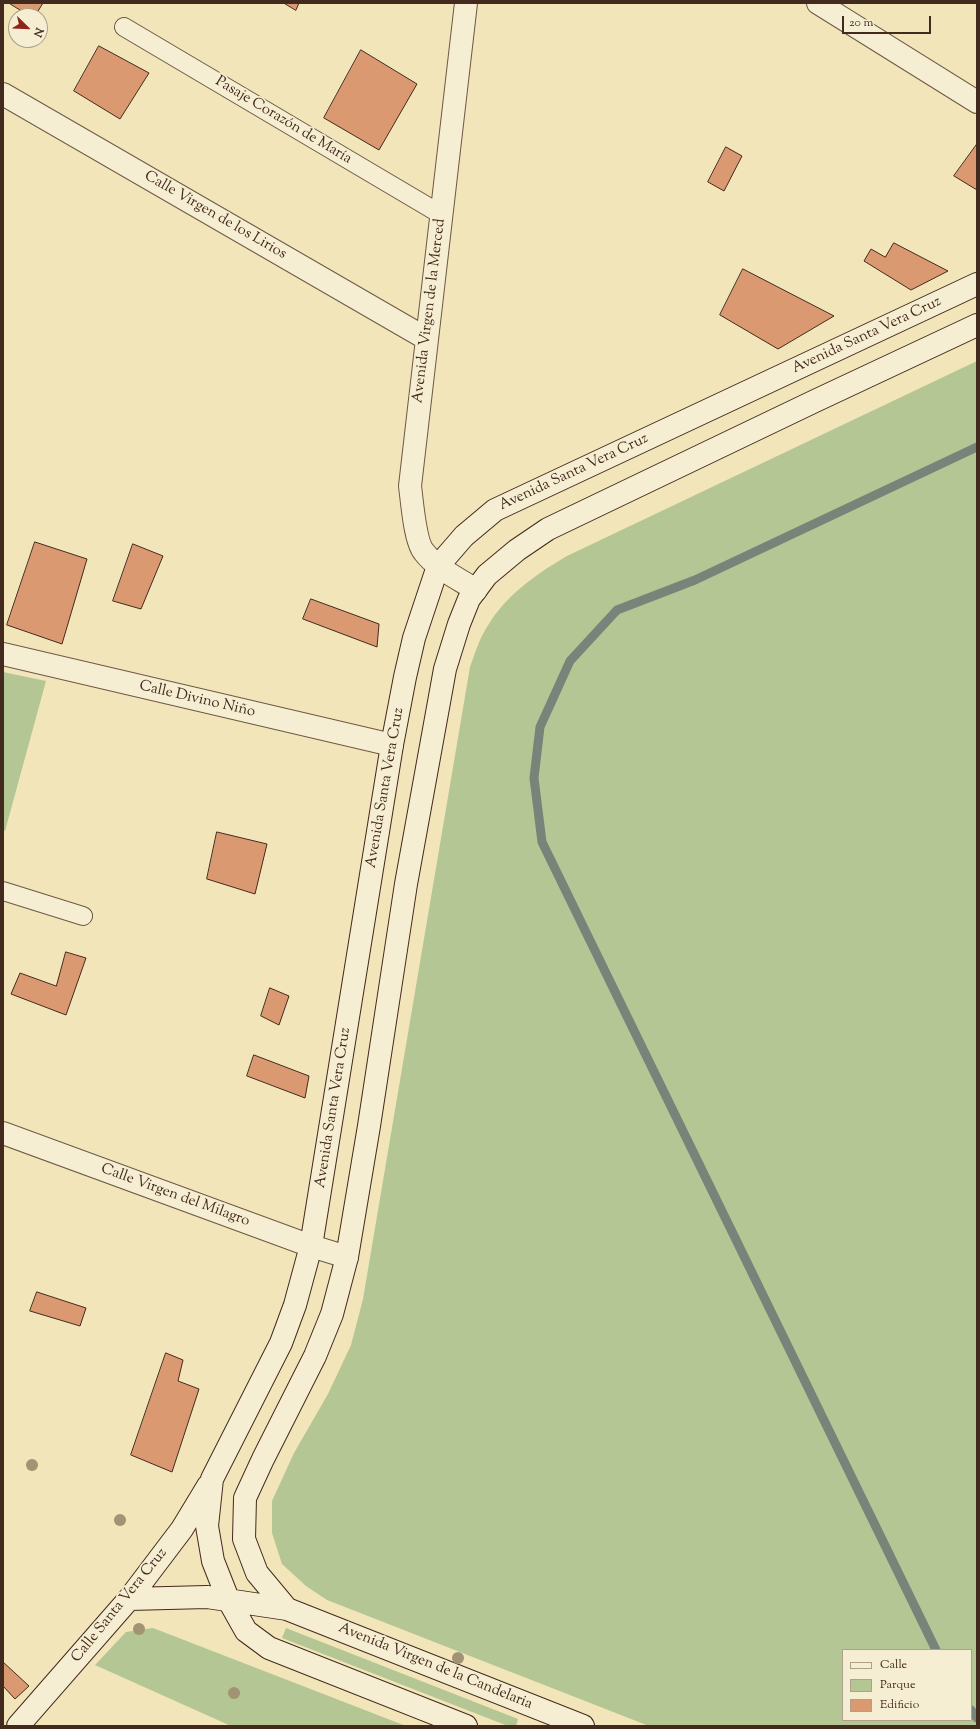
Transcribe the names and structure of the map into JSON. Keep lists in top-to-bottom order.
{
  "streets": {
    "main road": [
      "Calle Virgen de los Lirios",
      "Avenida Virgen de la Merced",
      "Avenida Santa Vera Cruz",
      "Calle Divino Niño",
      "Calle Virgen del Milagro",
      "Calle Santa Vera Cruz",
      "Avenida Virgen de la Candelaria"
    ],
    "lane": ["Pasaje Corazón de María"]
  },
  "crossings": [
    ["Pasaje Corazón de María", "Avenida Virgen de la Merced"],
    ["Calle Virgen de los Lirios", "Avenida Virgen de la Merced"],
    ["Avenida Virgen de la Merced", "Avenida Santa Vera Cruz"],
    ["Avenida Santa Vera Cruz", "Calle Divino Niño"],
    ["Avenida Santa Vera Cruz", "Calle Virgen del Milagro"],
    ["Avenida Santa Vera Cruz", "Calle Santa Vera Cruz"],
    ["Avenida Santa Vera Cruz", "Avenida Virgen de la Candelaria"],
    ["Calle Santa Vera Cruz", "Avenida Virgen de la Candelaria"]
  ],
  "legend": ["Calle", "Parque", "Edificio"],
  "scale_bar": "20 m",
  "north": "bottom right"
}
